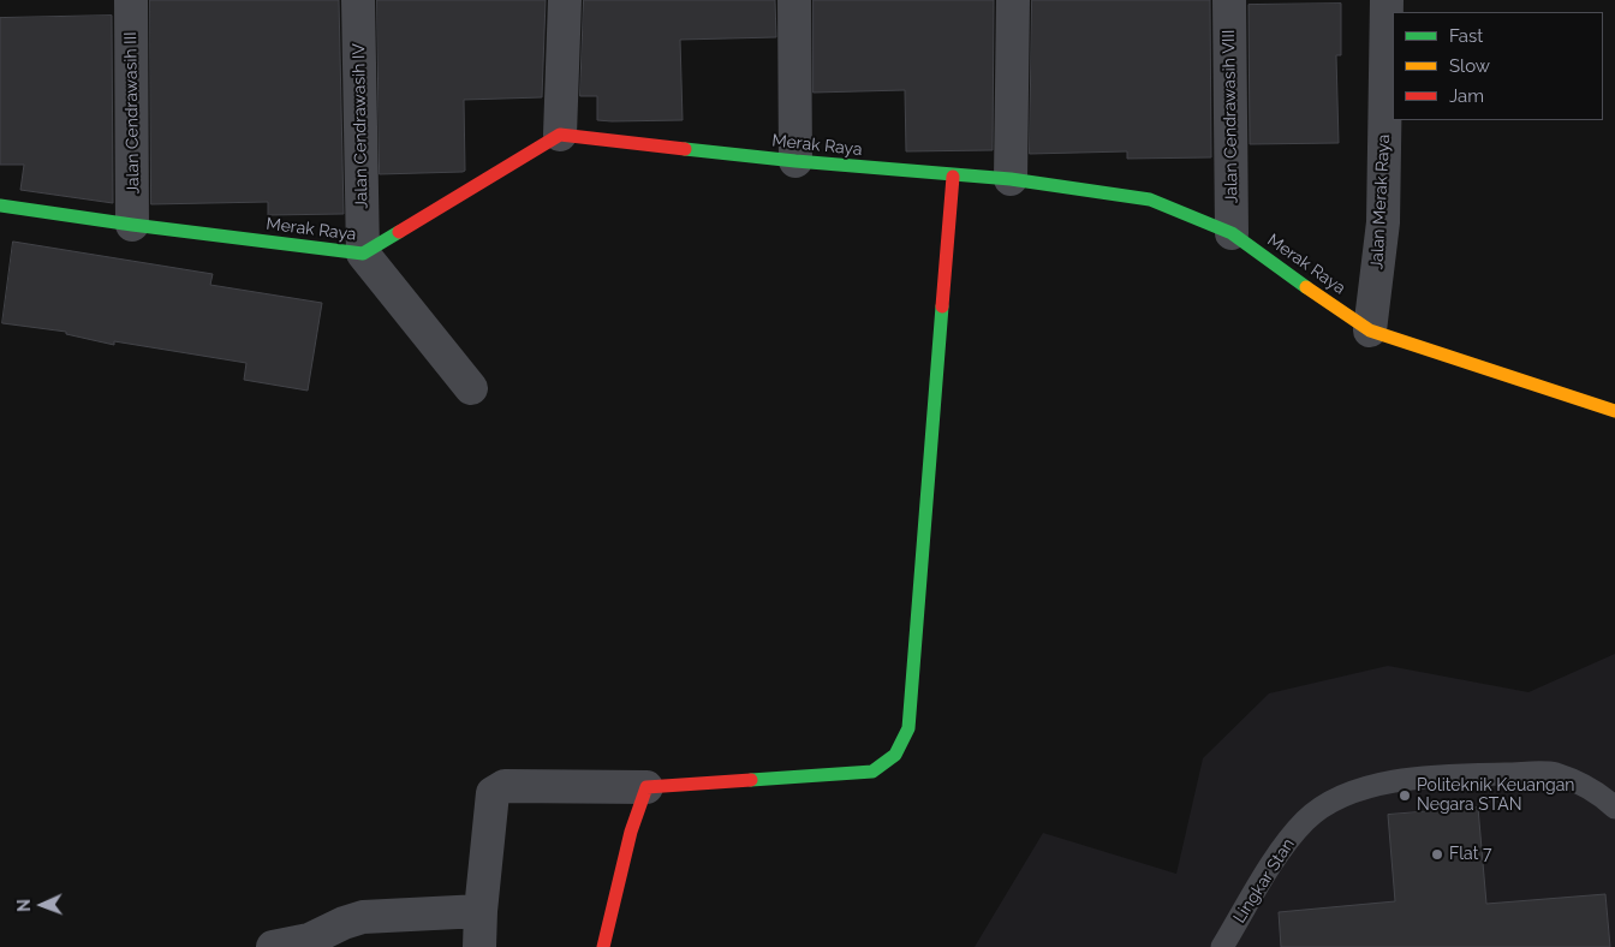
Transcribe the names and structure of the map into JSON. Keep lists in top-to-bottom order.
{
  "streets": {
    "street": [
      "Jalan Cendrawasih III",
      "Jalan Cendrawasih VIII",
      "Jalan Cendrawasih IV",
      "Merak Raya",
      "Jalan Merak Raya"
    ],
    "lane": ["Lingkar Stan"]
  },
  "crossings": [
    ["Jalan Cendrawasih III", "Merak Raya"],
    ["Jalan Cendrawasih VIII", "Merak Raya"],
    ["Jalan Cendrawasih IV", "Merak Raya"],
    ["Merak Raya", "Jalan Merak Raya"]
  ],
  "places": ["Politeknik Keuangan Negara STAN", "Flat 7"],
  "legend": ["Fast", "Slow", "Jam"],
  "north": "left"
}
